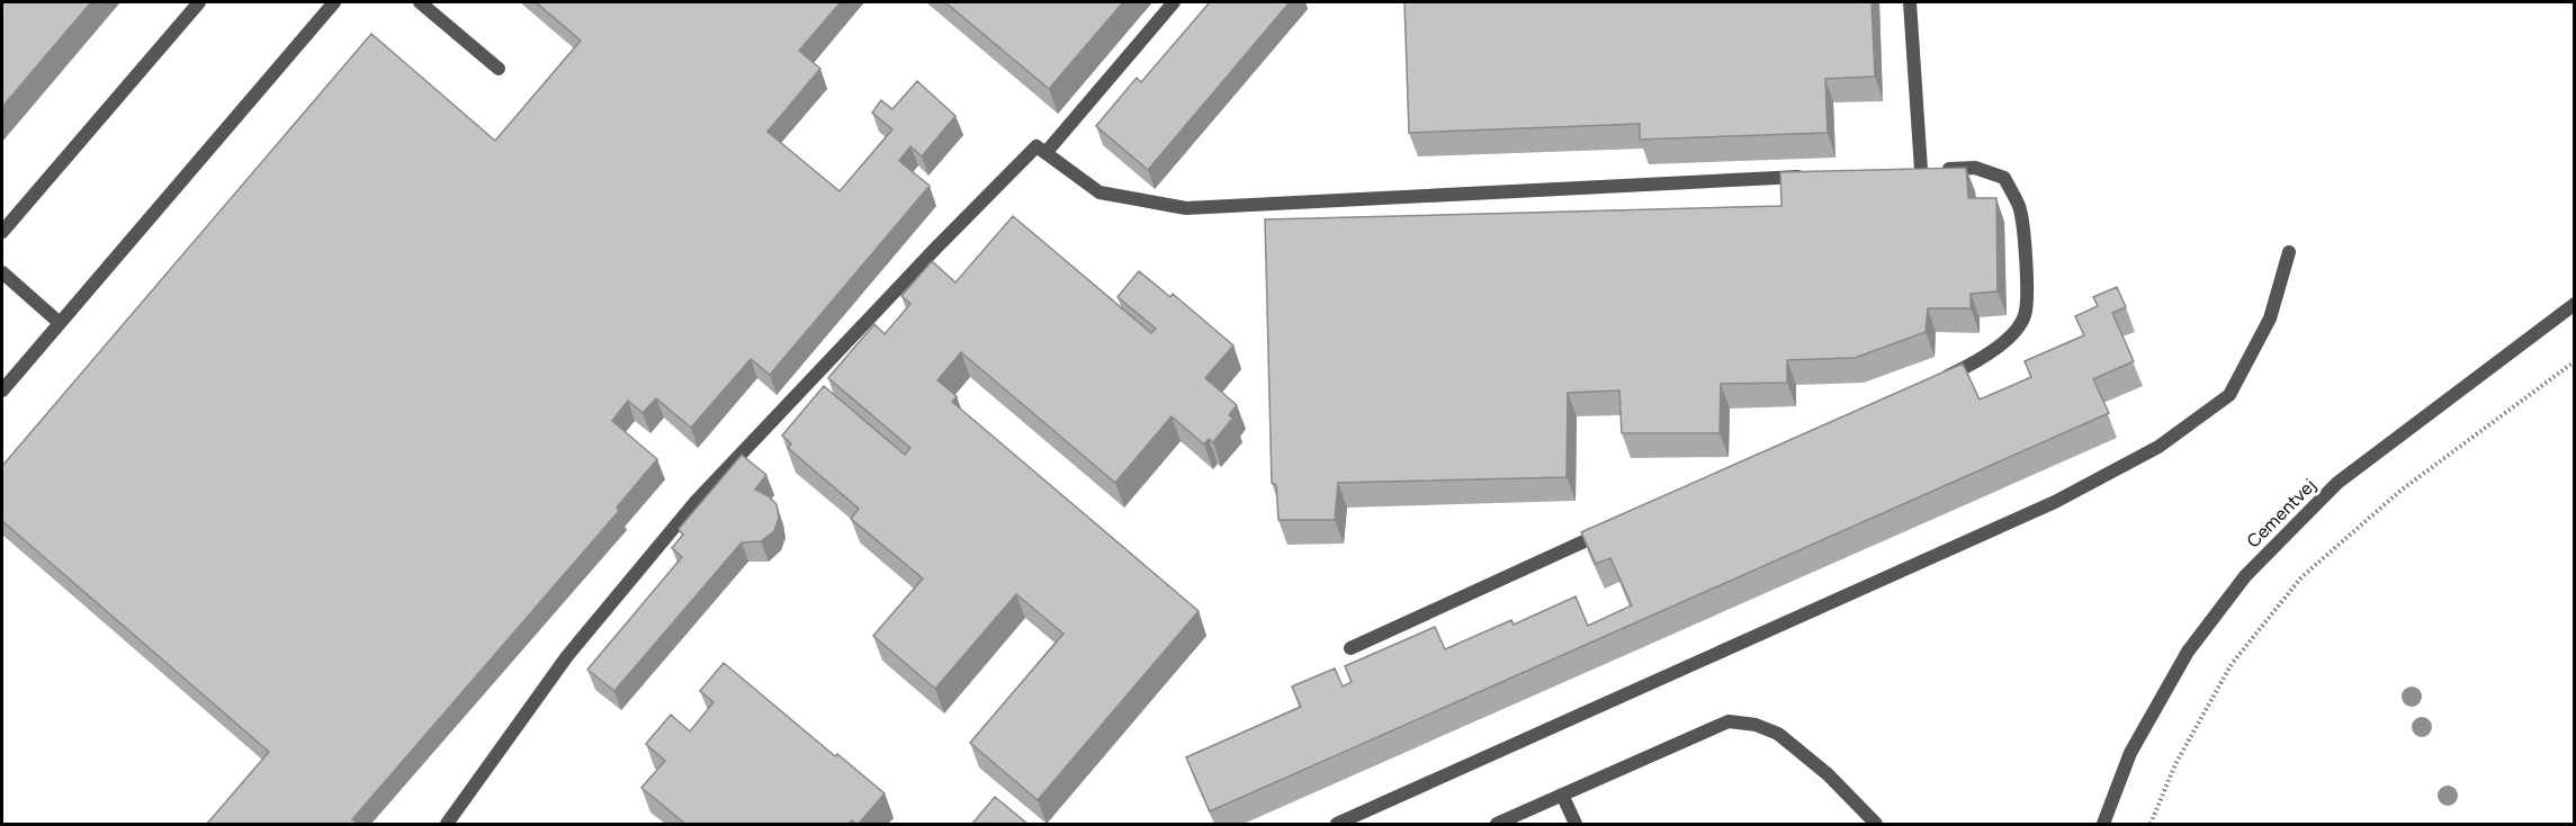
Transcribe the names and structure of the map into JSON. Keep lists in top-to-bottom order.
{
  "streets": {
    "street": ["Cementvej"]
  }
}
